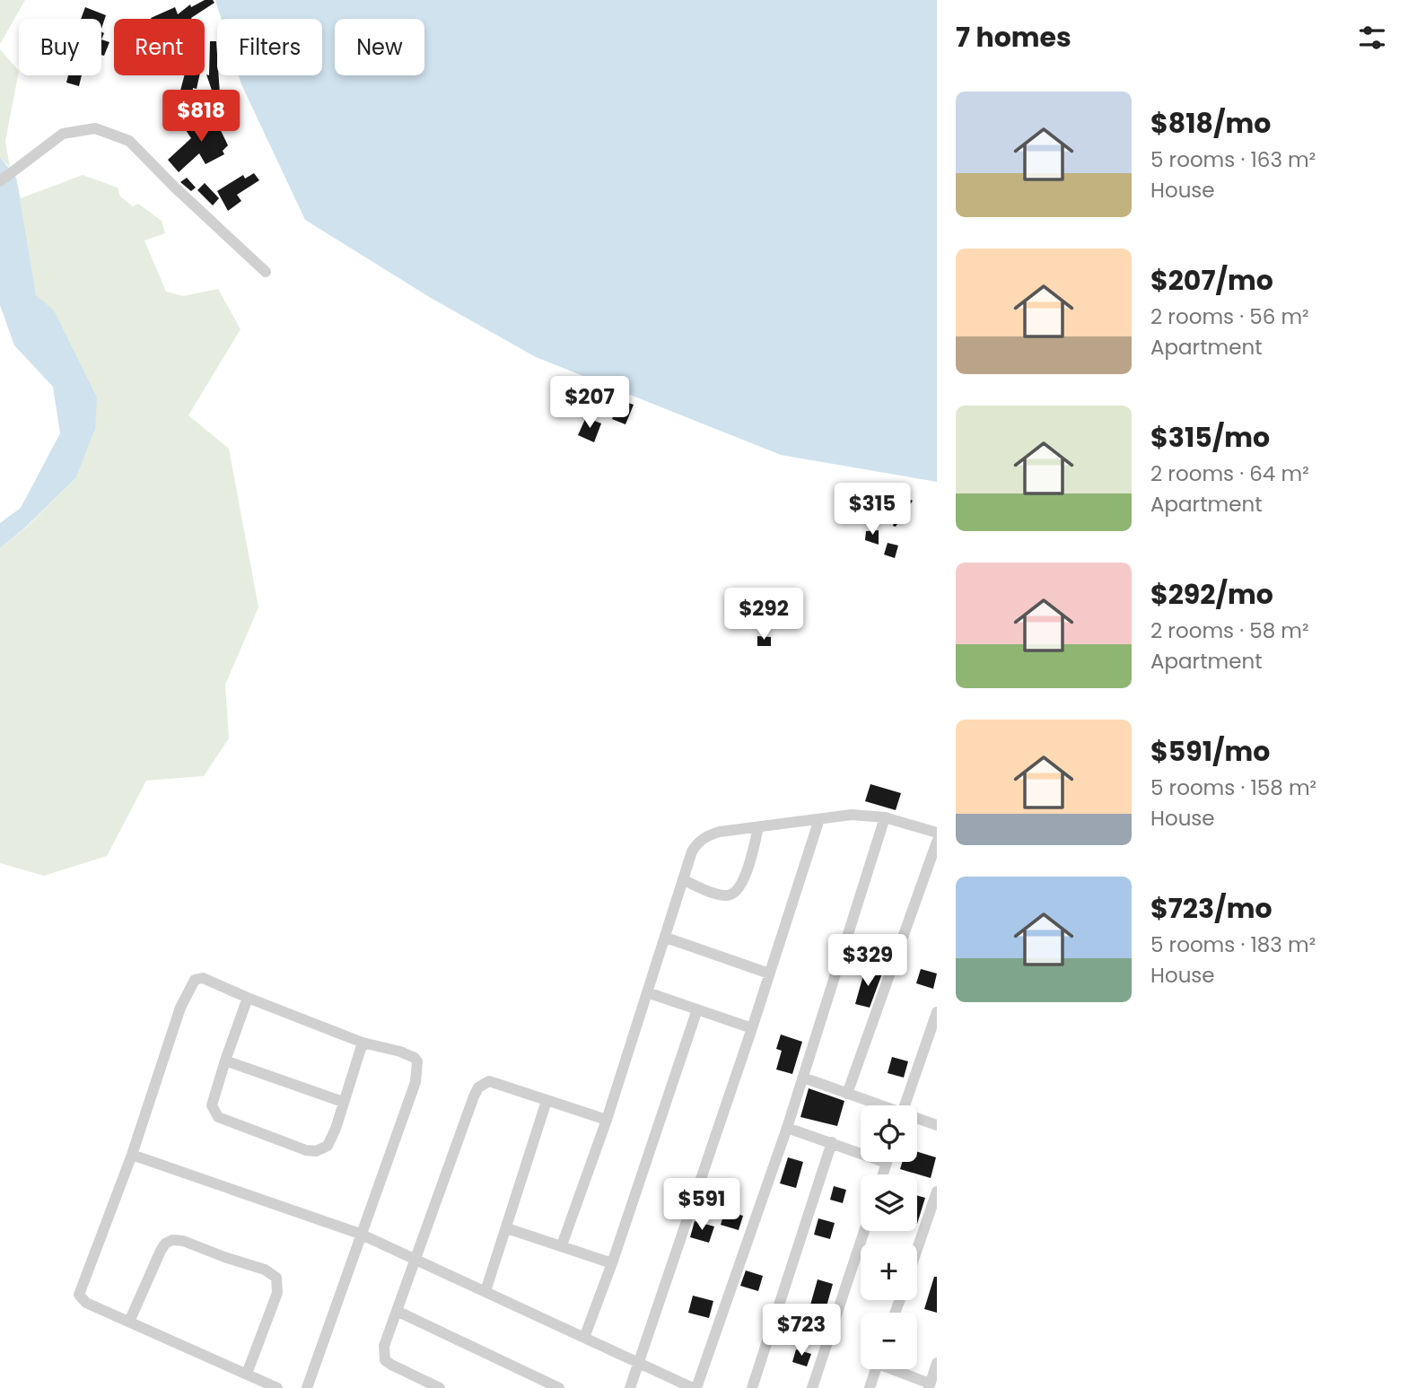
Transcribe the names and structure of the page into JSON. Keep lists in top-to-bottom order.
{
  "page": {
    "heading": "7 homes",
    "chip": [
      "Buy",
      "Rent",
      "Filters",
      "New"
    ],
    "list": [
      {
        "name": "$818/mo",
        "note": "5 rooms · 163 m² · House"
      },
      {
        "name": "$207/mo",
        "note": "2 rooms · 56 m² · Apartment"
      },
      {
        "name": "$315/mo",
        "note": "2 rooms · 64 m² · Apartment"
      },
      {
        "name": "$292/mo",
        "note": "2 rooms · 58 m² · Apartment"
      },
      {
        "name": "$591/mo",
        "note": "5 rooms · 158 m² · House"
      },
      {
        "name": "$723/mo",
        "note": "5 rooms · 183 m² · House"
      }
    ],
    "price": [
      "$818",
      "$207",
      "$315",
      "$292",
      "$329",
      "$591",
      "$723"
    ],
    "map_buttons": ["+", "−"]
  }
}
